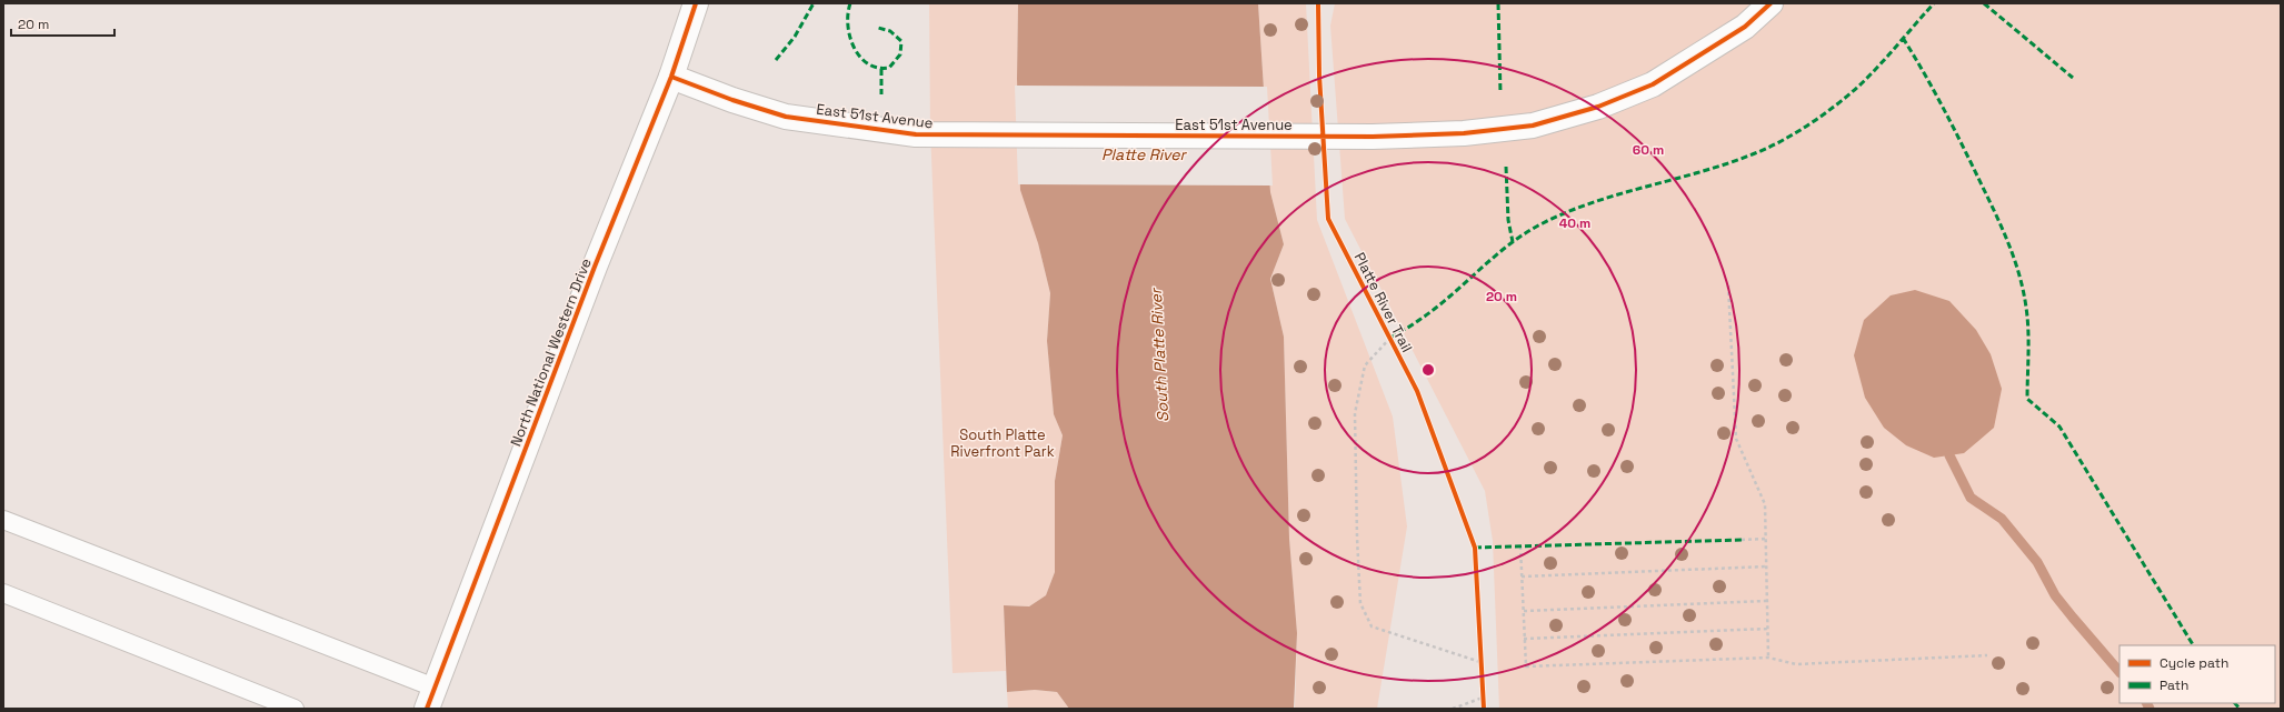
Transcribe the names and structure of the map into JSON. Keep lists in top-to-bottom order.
{
  "streets": {
    "street": ["East 51st Avenue", "North National Western Drive"],
    "cycle path": ["Platte River Trail"]
  },
  "crossings": [
    ["East 51st Avenue", "North National Western Drive"]
  ],
  "water": ["Platte River", "South Platte River"],
  "parks": ["South Platte Riverfront Park"],
  "legend": ["Cycle path", "Path"],
  "scale_bar": "20 m",
  "rings": ["60 m", "40 m", "20 m"]
}
